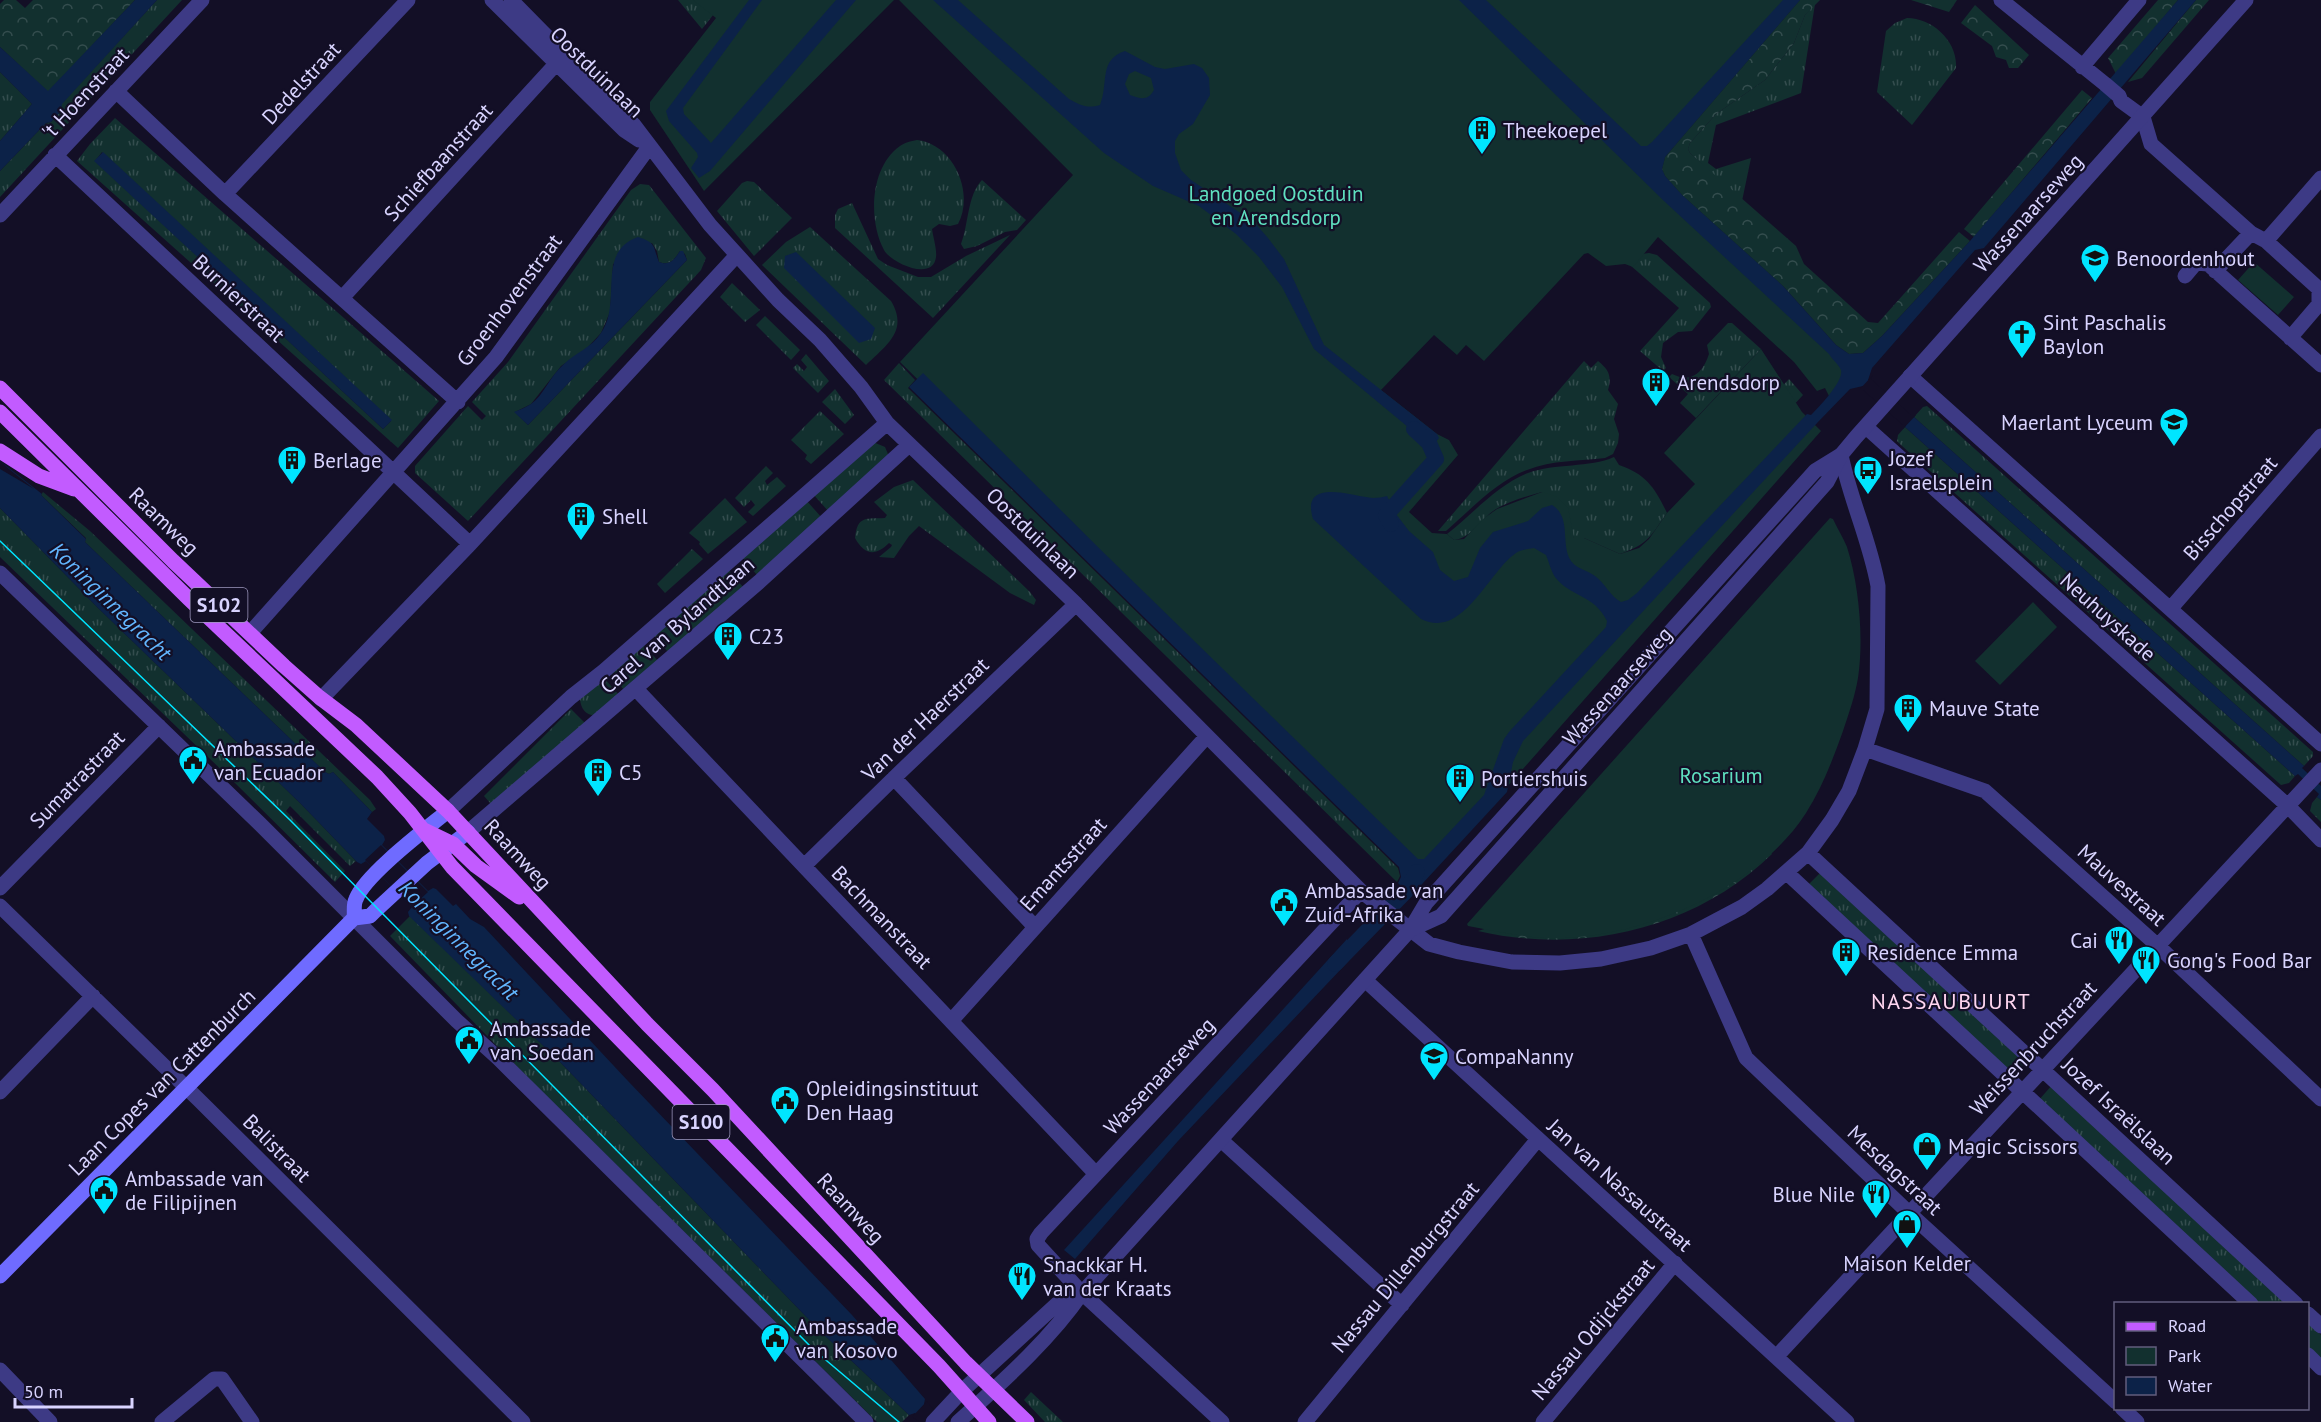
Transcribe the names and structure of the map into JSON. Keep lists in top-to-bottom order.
{
  "streets": {
    "main road": [
      "Raamweg",
      "S102",
      "Laan Copes van Cattenburch",
      "S100"
    ],
    "street": [
      "Oostduinlaan",
      "Dedelstraat",
      "'t Hoenstraat",
      "Schiefbaanstraat",
      "Wassenaarseweg",
      "Burnierstraat",
      "Groenhovenstraat",
      "Bisschopstraat",
      "Neuhuyskade",
      "Carel van Bylandtlaan",
      "Van der Haerstraat",
      "Sumatrastraat",
      "Emantsstraat",
      "Mauvestraat",
      "Bachmanstraat",
      "Weissenbruchstraat",
      "Jozef Israëlslaan",
      "Balistraat",
      "Mesdagstraat",
      "Jan van Nassaustraat",
      "Nassau Dillenburgstraat",
      "Nassau Odijckstraat"
    ]
  },
  "crossings": [
    ["Oostduinlaan", "Schiefbaanstraat"],
    ["Oostduinlaan", "Wassenaarseweg"],
    ["Oostduinlaan", "Groenhovenstraat"],
    ["Oostduinlaan", "Carel van Bylandtlaan"],
    ["Oostduinlaan", "Van der Haerstraat"],
    ["Oostduinlaan", "Emantsstraat"],
    ["Oostduinlaan", "Mauvestraat"],
    ["Oostduinlaan", "Jozef Israëlslaan"],
    ["Oostduinlaan", "Mesdagstraat"],
    ["'t Hoenstraat", "Burnierstraat"],
    ["Wassenaarseweg", "Raamweg"],
    ["Wassenaarseweg", "Neuhuyskade"],
    ["Wassenaarseweg", "Bachmanstraat"],
    ["Wassenaarseweg", "S100"],
    ["Wassenaarseweg", "Jan van Nassaustraat"],
    ["Burnierstraat", "Groenhovenstraat"],
    ["Groenhovenstraat", "Raamweg"],
    ["Raamweg", "Carel van Bylandtlaan"],
    ["Raamweg", "Laan Copes van Cattenburch"],
    ["Raamweg", "S100"],
    ["Neuhuyskade", "Weissenbruchstraat"],
    ["Carel van Bylandtlaan", "Bachmanstraat"],
    ["Carel van Bylandtlaan", "Laan Copes van Cattenburch"],
    ["Van der Haerstraat", "Bachmanstraat"],
    ["Emantsstraat", "Bachmanstraat"],
    ["Mauvestraat", "Weissenbruchstraat"],
    ["Weissenbruchstraat", "Jozef Israëlslaan"],
    ["Weissenbruchstraat", "Mesdagstraat"],
    ["Weissenbruchstraat", "Jan van Nassaustraat"],
    ["Laan Copes van Cattenburch", "Balistraat"],
    ["Jan van Nassaustraat", "Nassau Dillenburgstraat"],
    ["Jan van Nassaustraat", "Nassau Odijckstraat"]
  ],
  "districts": ["NASSAUBUURT"],
  "water": ["Koninginnegracht"],
  "parks": ["Landgoed Oostduin en Arendsdorp", "Rosarium"],
  "places": {
    "building": [
      "Theekoepel",
      "Arendsdorp",
      "Berlage",
      "Shell",
      "C23",
      "Mauve State",
      "C5",
      "Portiershuis",
      "Residence Emma"
    ],
    "school or university": ["Benoordenhout", "Maerlant Lyceum", "CompaNanny"],
    "church": ["Sint Paschalis Baylon"],
    "bus stop": ["Jozef Israelsplein"],
    "public building": [
      "Ambassade van Ecuador",
      "Ambassade van Zuid-Afrika",
      "Ambassade van Soedan",
      "Opleidingsinstituut Den Haag",
      "Ambassade van de Filipijnen",
      "Ambassade van Kosovo"
    ],
    "restaurant": [
      "Cai",
      "Gong's Food Bar",
      "Blue Nile",
      "Snackkar H. van der Kraats"
    ],
    "shop": ["Magic Scissors", "Maison Kelder"]
  },
  "legend": ["Road", "Park", "Water"],
  "scale_bar": "50 m"
}
